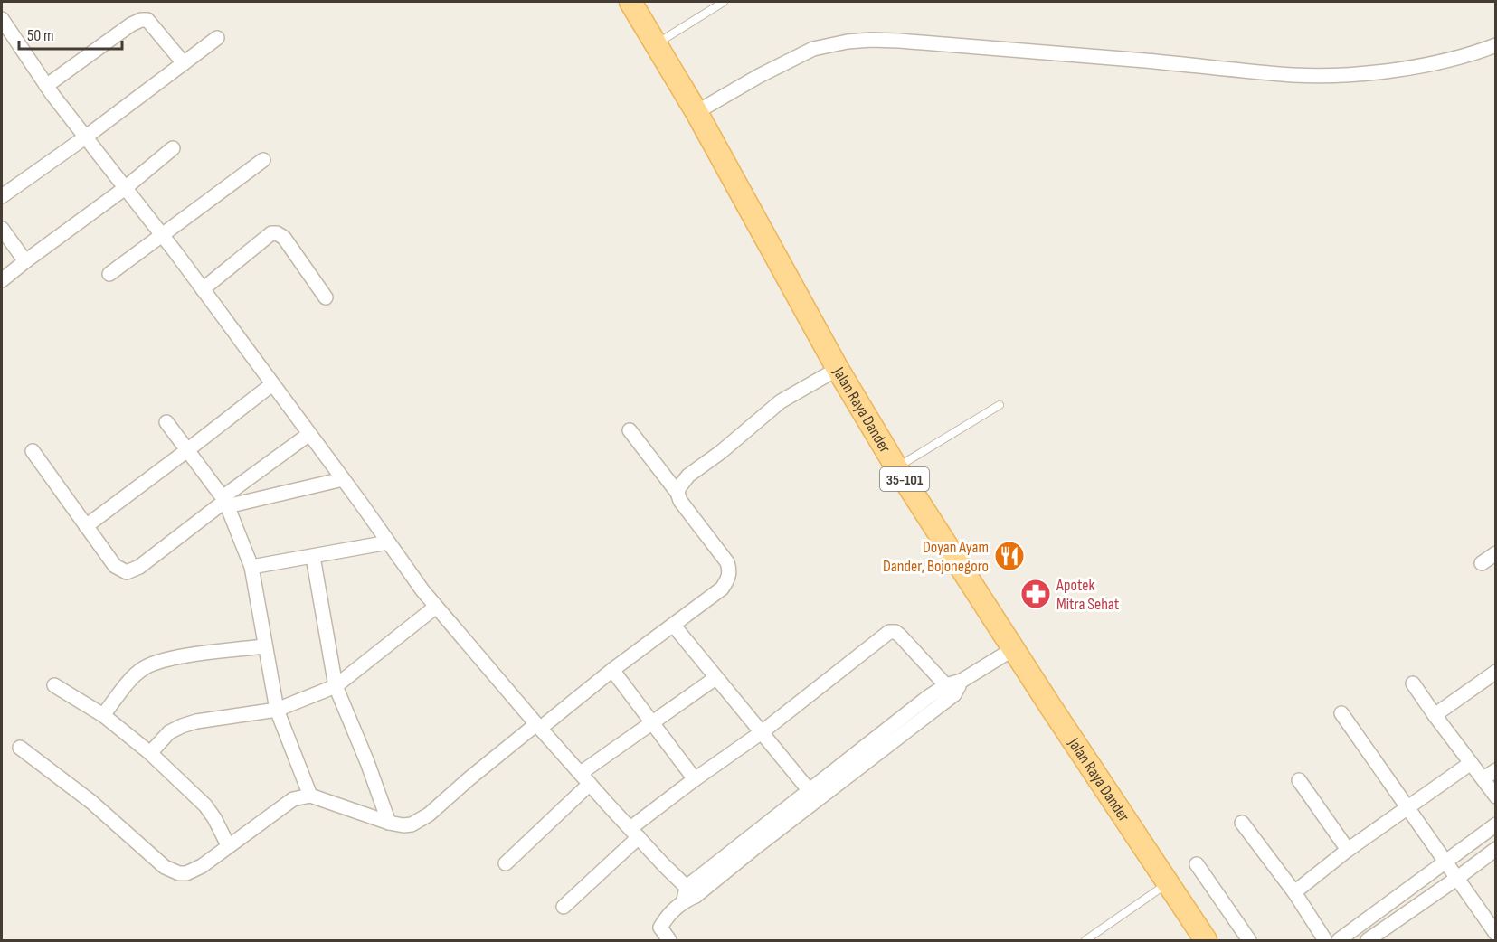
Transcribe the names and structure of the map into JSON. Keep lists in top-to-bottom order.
{
  "streets": {
    "main road": ["Jalan Raya Dander", "35-101"]
  },
  "places": {
    "restaurant": ["Doyan Ayam Dander, Bojonegoro"],
    "pharmacy": ["Apotek Mitra Sehat"]
  },
  "scale_bar": "50 m"
}
